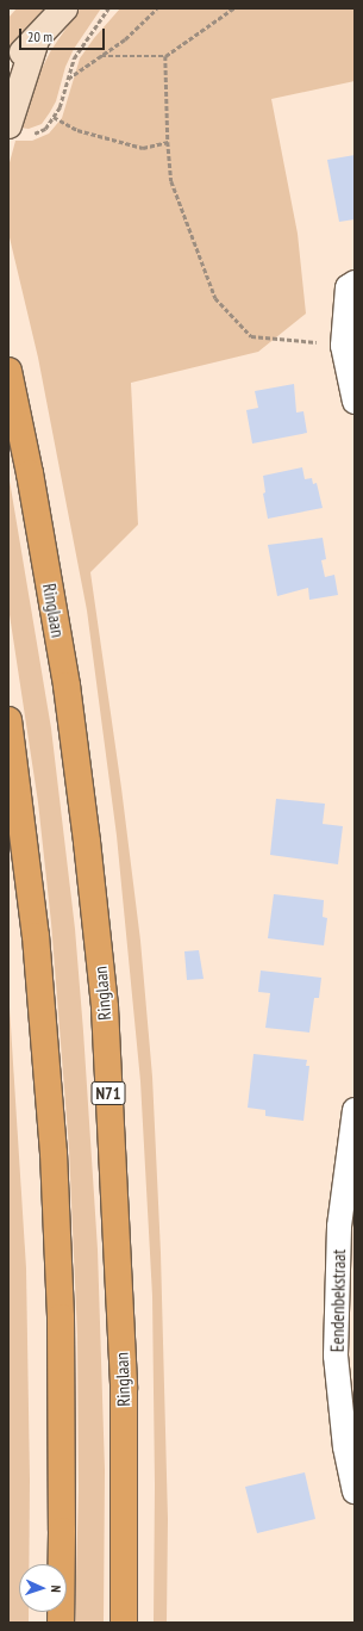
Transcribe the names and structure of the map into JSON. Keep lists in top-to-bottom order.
{
  "streets": {
    "highway": ["Ringlaan", "N71"],
    "street": ["Eendenbekstraat"]
  },
  "scale_bar": "20 m",
  "north": "right"
}
